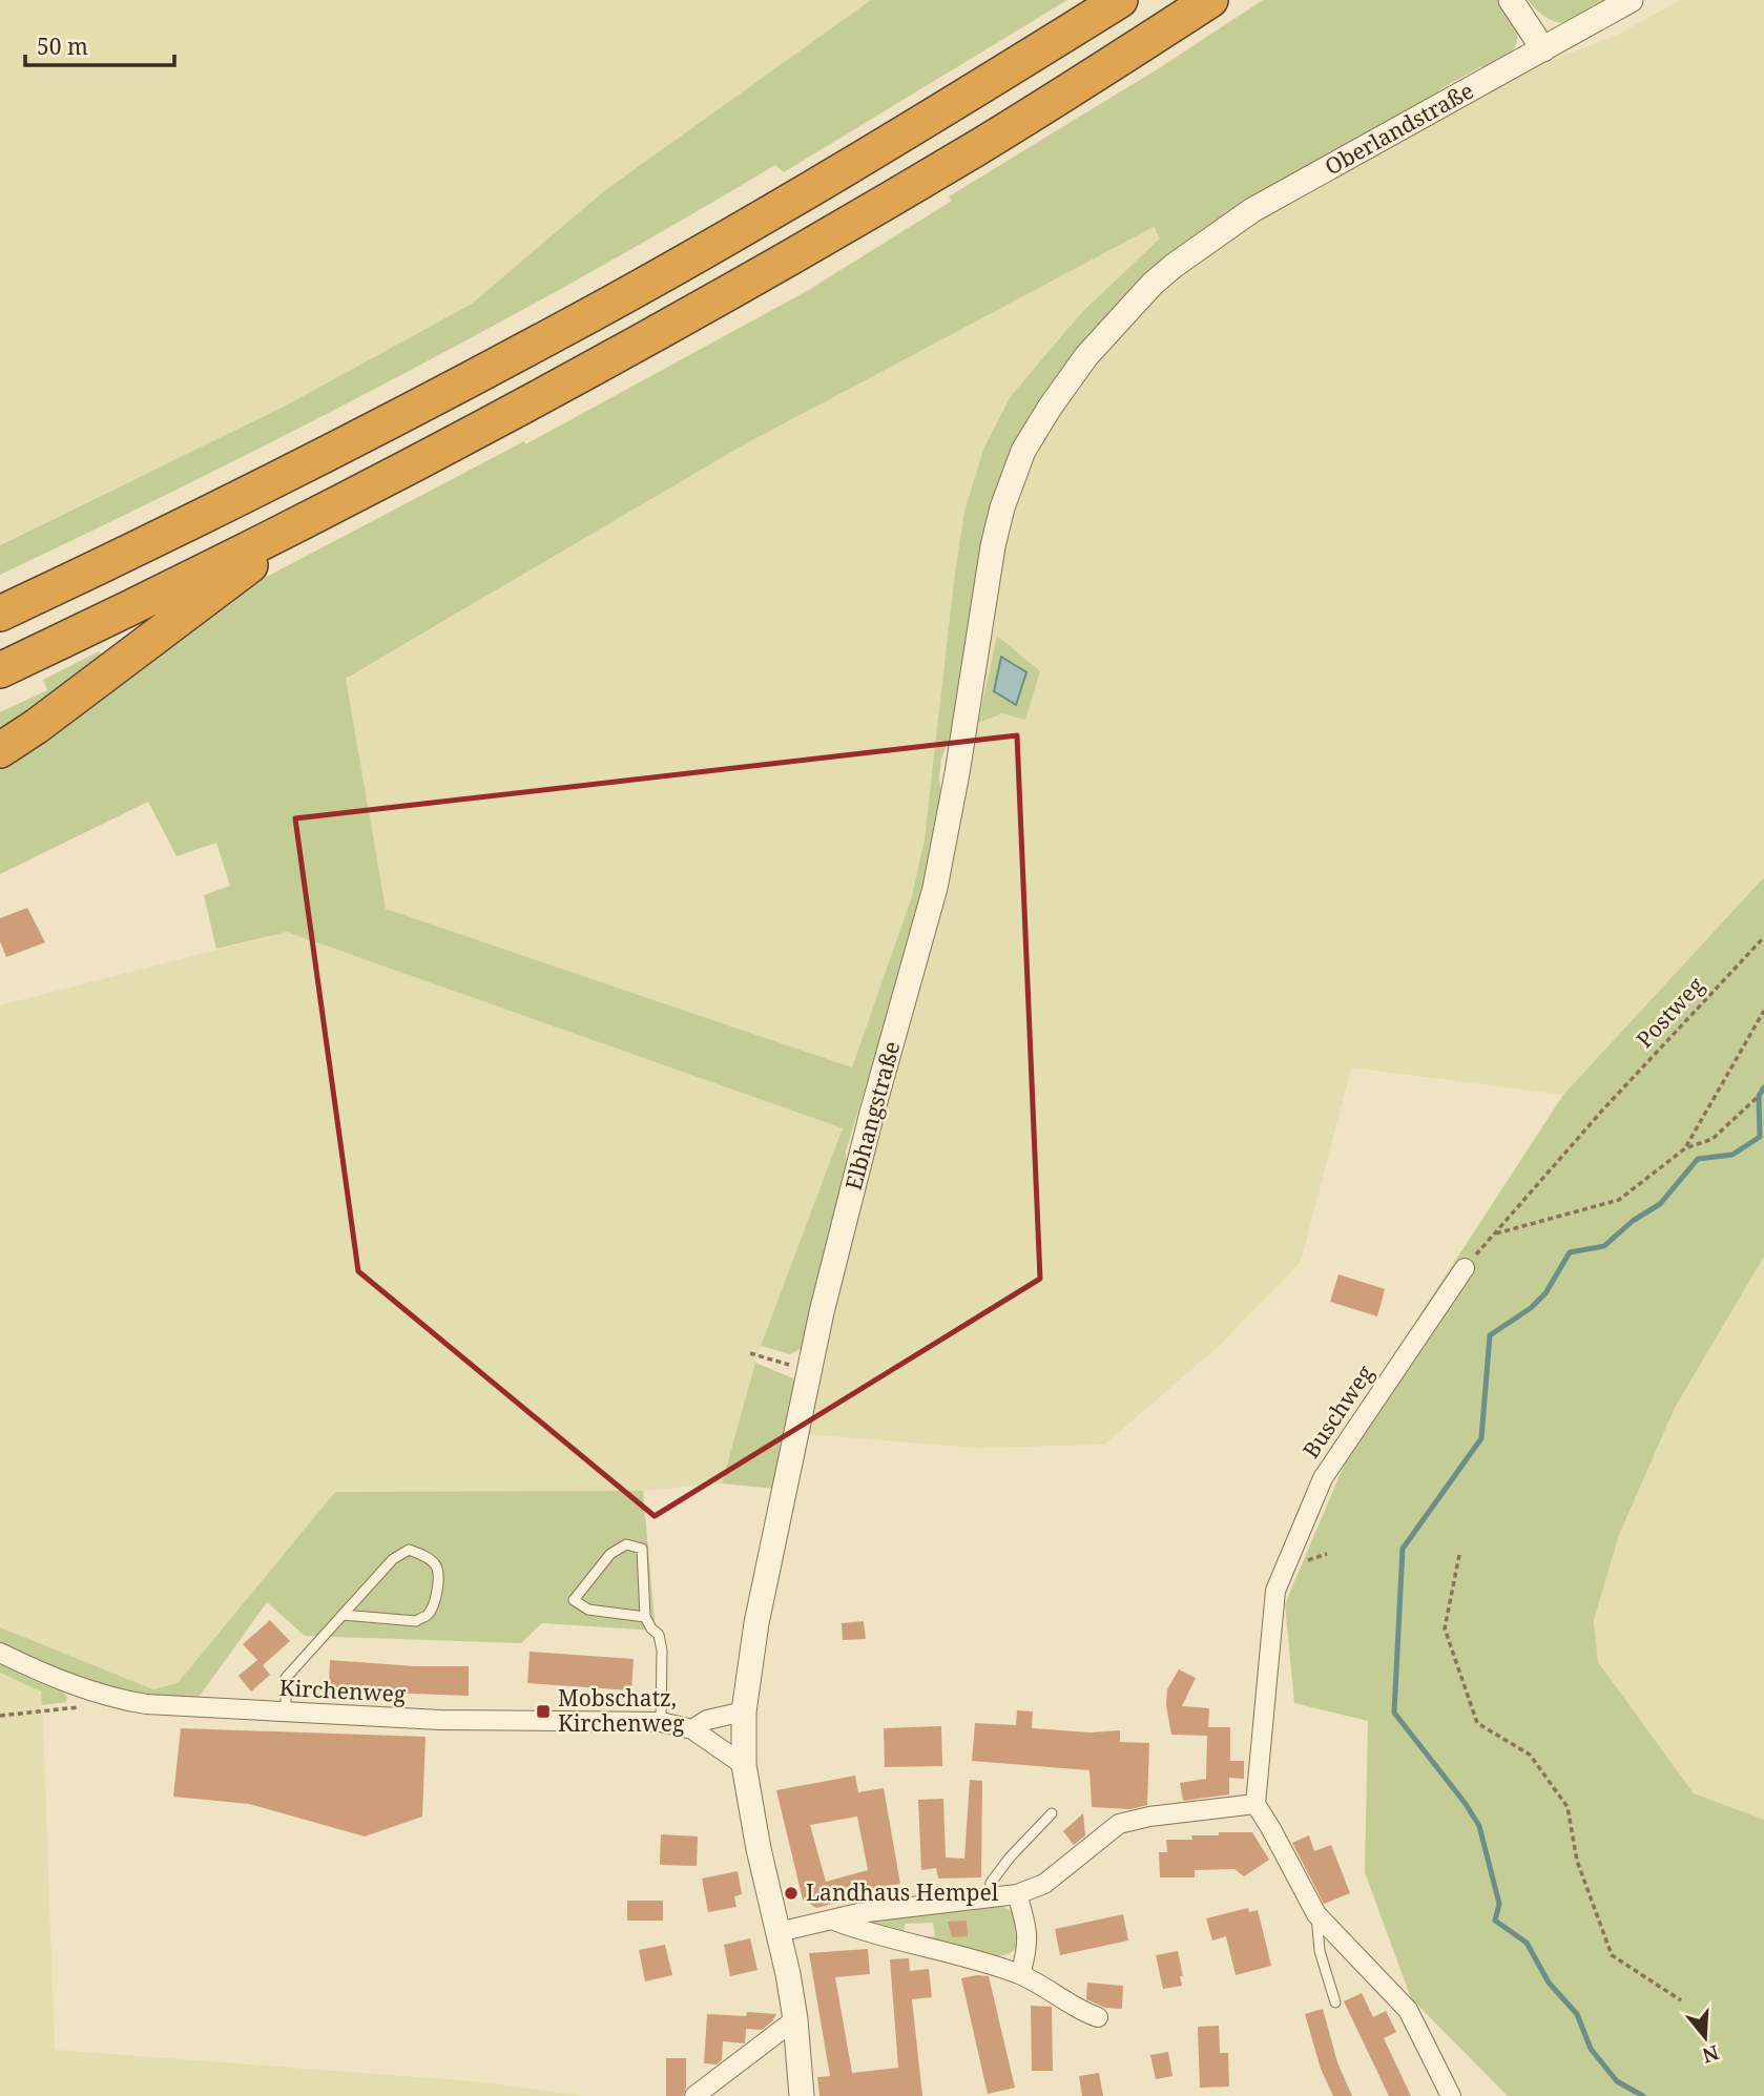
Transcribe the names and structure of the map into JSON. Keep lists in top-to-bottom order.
{
  "streets": {
    "street": [
      "Oberlandstraße",
      "Elbhangstraße",
      "Buschweg",
      "Kirchenweg"
    ],
    "path": ["Postweg"]
  },
  "crossings": [
    ["Oberlandstraße", "Elbhangstraße"],
    ["Elbhangstraße", "Kirchenweg"]
  ],
  "places": {
    "transit": ["Mobschatz, Kirchenweg"],
    "other": ["Landhaus Hempel"]
  },
  "scale_bar": "50 m",
  "north": "bottom"
}
